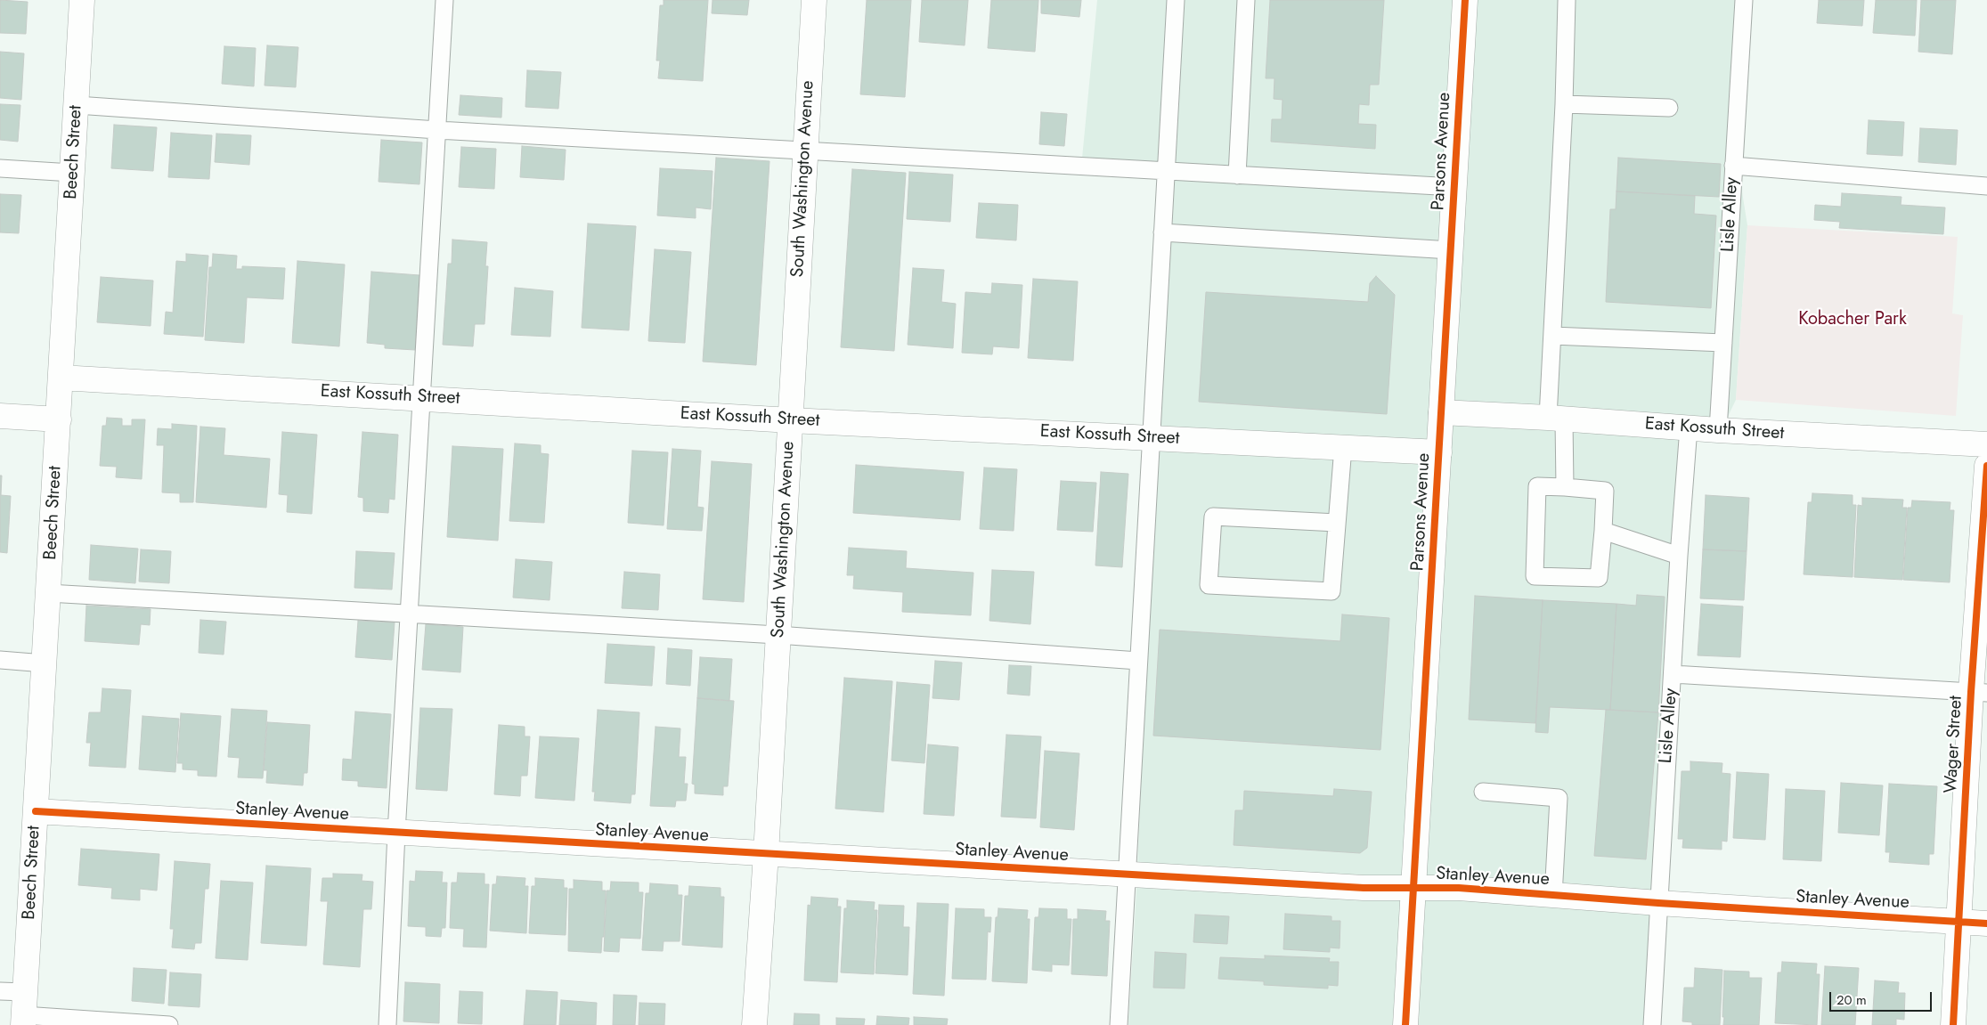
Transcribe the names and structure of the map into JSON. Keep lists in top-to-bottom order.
{
  "streets": {
    "street": [
      "Parsons Avenue",
      "Beech Street",
      "South Washington Avenue",
      "East Kossuth Street",
      "Wager Street",
      "Stanley Avenue"
    ],
    "lane": ["Lisle Alley"]
  },
  "crossings": [
    ["Parsons Avenue", "East Kossuth Street"],
    ["Parsons Avenue", "Stanley Avenue"],
    ["Beech Street", "East Kossuth Street"],
    ["Beech Street", "Stanley Avenue"],
    ["South Washington Avenue", "East Kossuth Street"],
    ["South Washington Avenue", "Stanley Avenue"],
    ["Lisle Alley", "East Kossuth Street"],
    ["Lisle Alley", "Stanley Avenue"],
    ["Wager Street", "Stanley Avenue"]
  ],
  "parks": ["Kobacher Park"],
  "scale_bar": "20 m"
}
